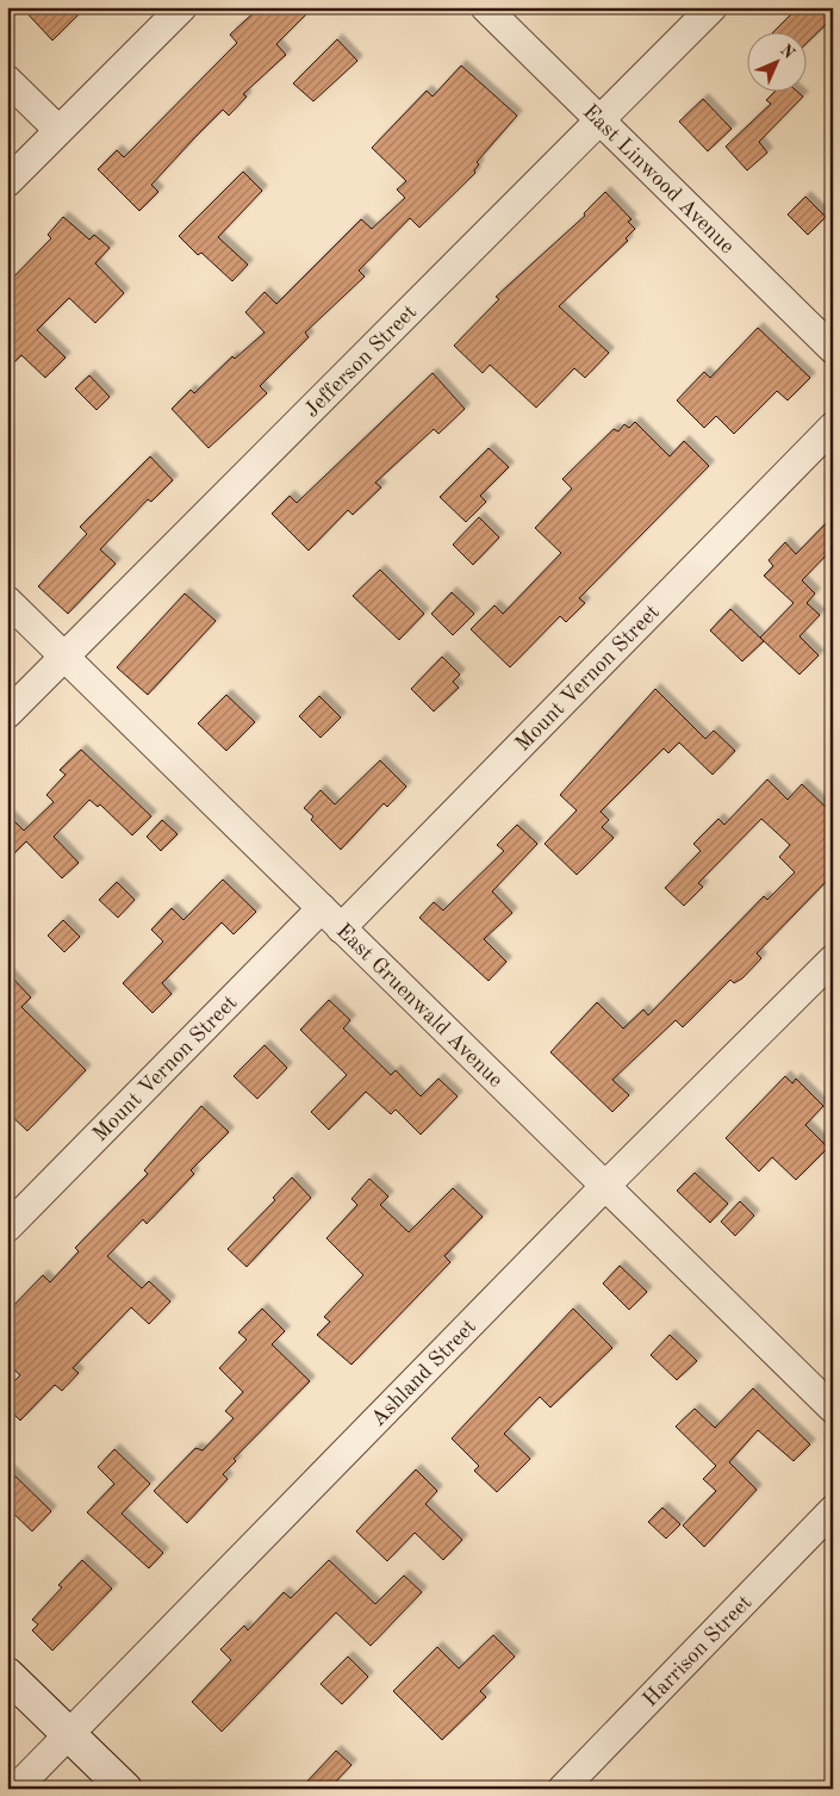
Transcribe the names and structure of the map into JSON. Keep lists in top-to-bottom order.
{
  "streets": {
    "street": [
      "East Linwood Avenue",
      "Jefferson Street",
      "Mount Vernon Street",
      "East Gruenwald Avenue",
      "Ashland Street",
      "Harrison Street"
    ]
  },
  "crossings": [
    ["East Linwood Avenue", "Jefferson Street"],
    ["Jefferson Street", "East Gruenwald Avenue"],
    ["Mount Vernon Street", "East Gruenwald Avenue"],
    ["East Gruenwald Avenue", "Ashland Street"]
  ],
  "north": "top right"
}
